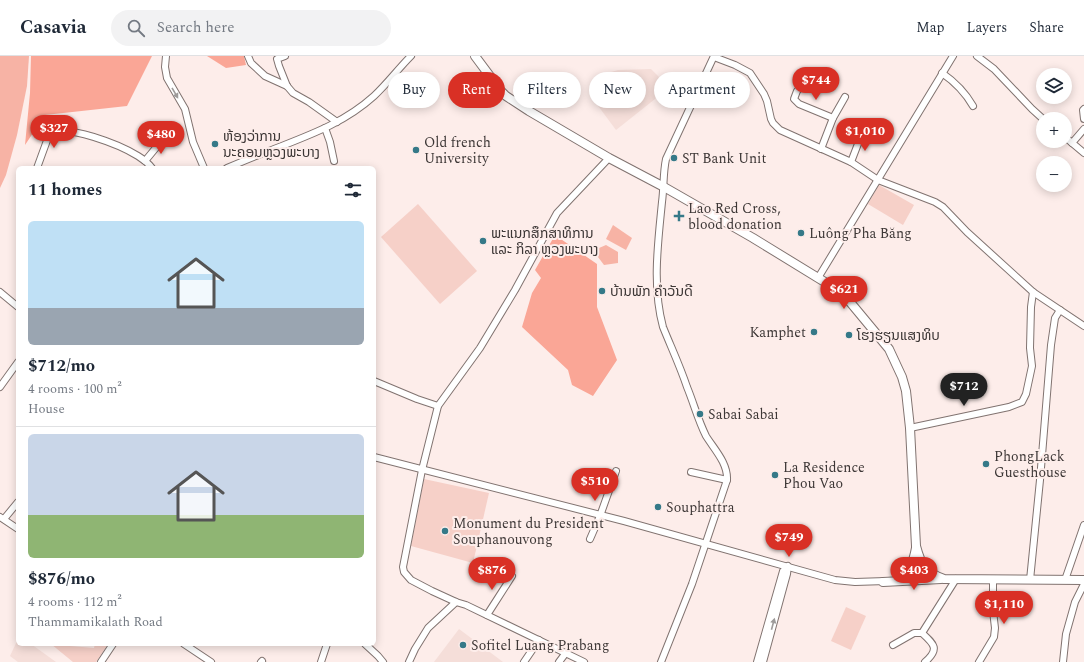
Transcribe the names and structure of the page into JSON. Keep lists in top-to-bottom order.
{
  "places": {
    "other": [
      "ຫ້ອງວ່າການ ນະຄອນຫຼວງພະບາງ",
      "Old french University",
      "ST Bank Unit",
      "Luông Pha Băng",
      "ພະແນກສຶກສາທິການ ແລະ ກິລາ ຫຼວງພະບາງ",
      "ບ້ານພັກ ຄໍາວັນດີ",
      "Kamphet",
      "ໂຮງຮຽນແສງທິບ",
      "Sabai Sabai",
      "PhongLack Guesthouse",
      "La Residence Phou Vao",
      "Souphattra",
      "Monument du President Souphanouvong",
      "Sofitel Luang Prabang"
    ],
    "health": ["Lao Red Cross, blood donation"]
  },
  "page": {
    "header": "Casavia",
    "search": "Search here",
    "nav": ["Map", "Layers", "Share"],
    "price": [
      "$744",
      "$327",
      "$1,010",
      "$480",
      "$621",
      "$712",
      "$510",
      "$749",
      "$876",
      "$403",
      "$1,110"
    ],
    "map_buttons": ["+", "−"],
    "chip": [
      "Buy",
      "Rent",
      "Filters",
      "New",
      "Apartment"
    ],
    "heading": "11 homes",
    "list": [
      {
        "name": "$712/mo",
        "note": "4 rooms · 100 m² · House"
      },
      {
        "name": "$876/mo",
        "note": "4 rooms · 112 m² · Thammamikalath Road"
      }
    ]
  }
}
